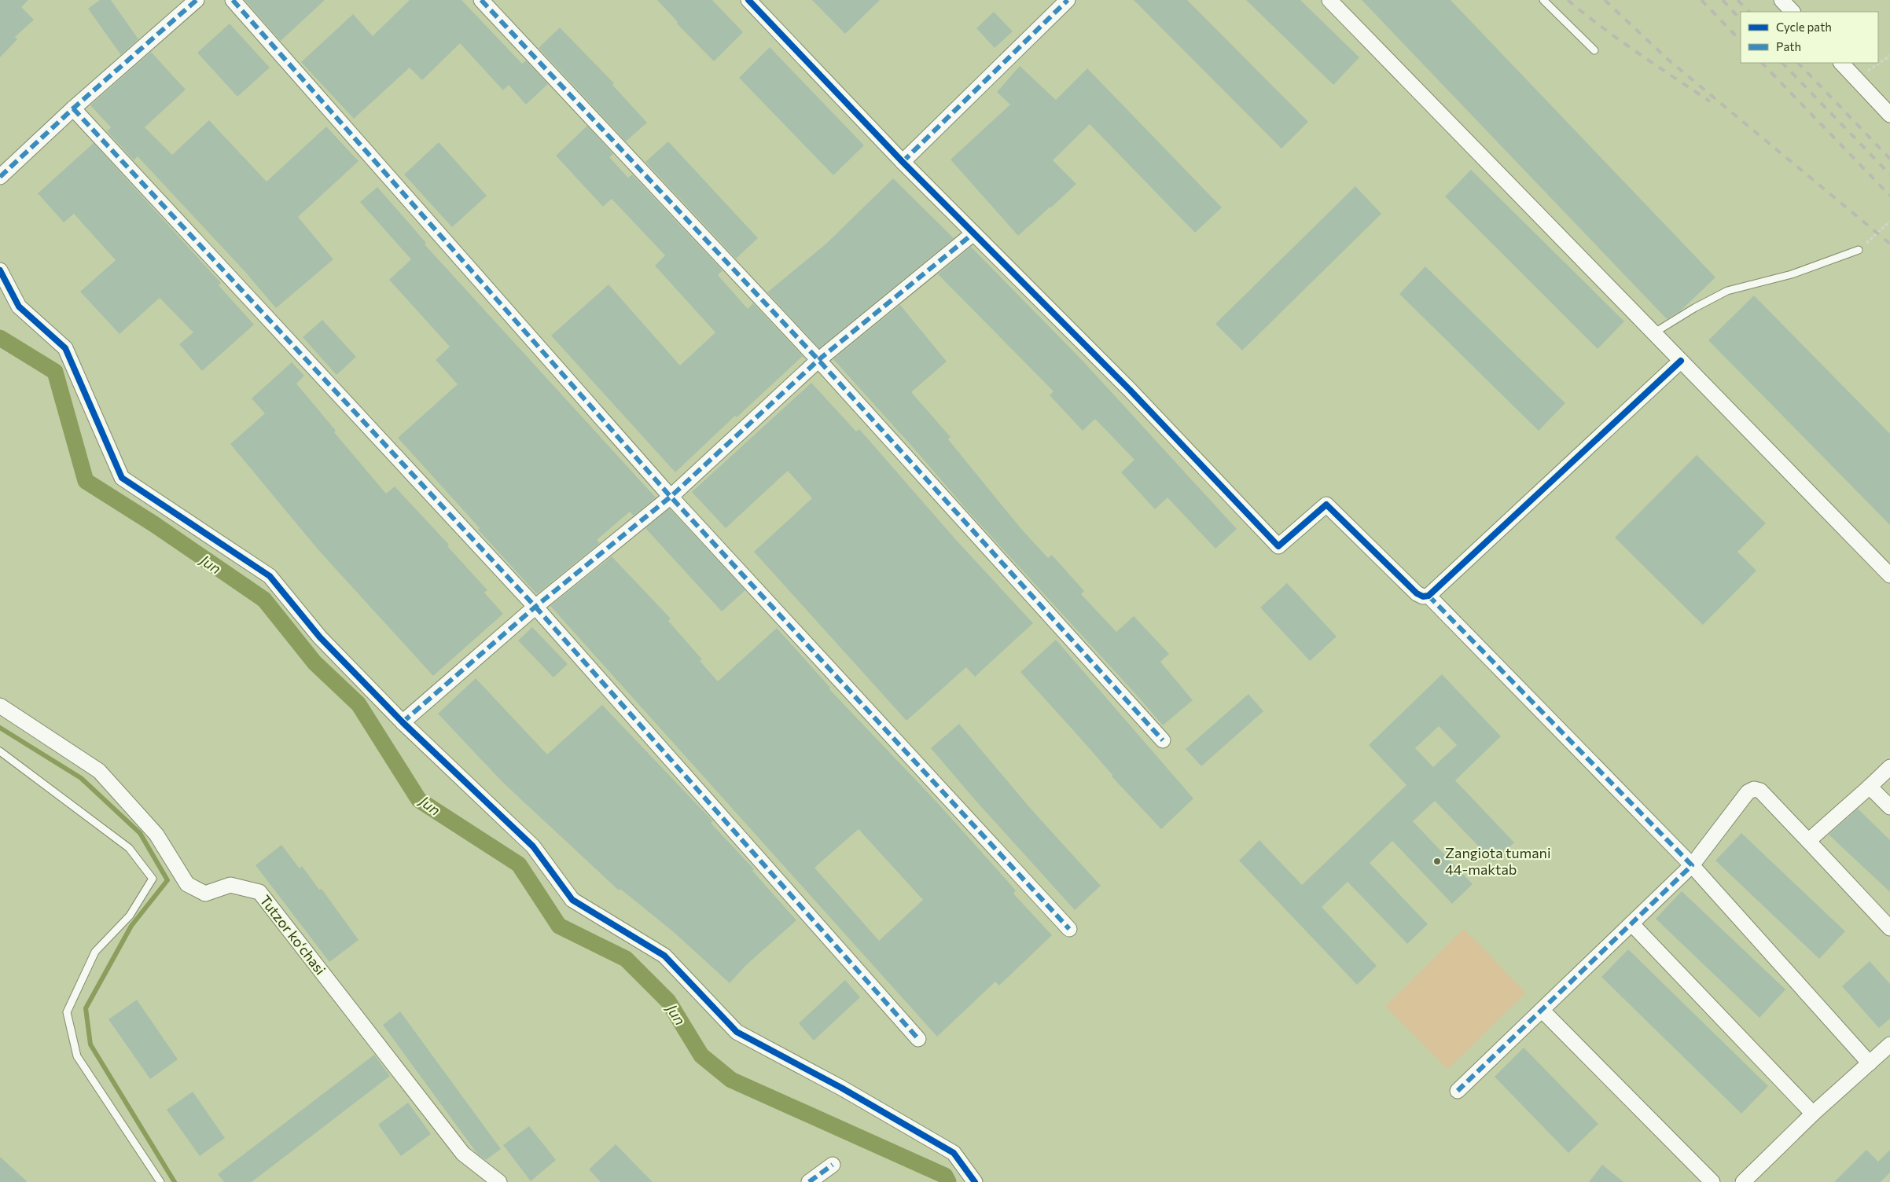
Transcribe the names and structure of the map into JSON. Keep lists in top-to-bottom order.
{
  "streets": {
    "street": ["Tutzor ko‘chasi"]
  },
  "water": ["Jun"],
  "places": ["Zangiota tumani 44-maktab"],
  "legend": ["Cycle path", "Path"]
}
